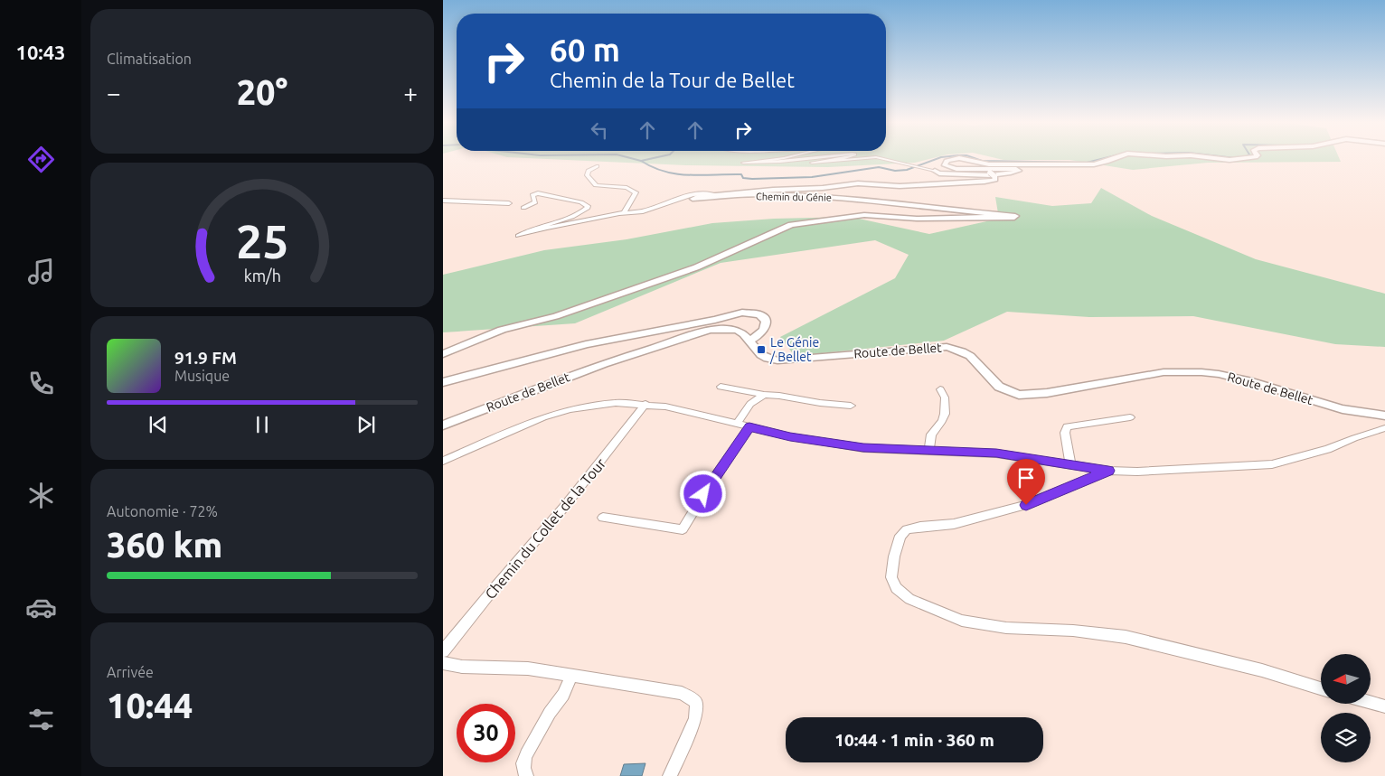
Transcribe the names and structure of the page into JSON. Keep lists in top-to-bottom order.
{
  "streets": {
    "street": ["Chemin du Génie", "Route de Bellet", "Chemin du Collet de la Tour"]
  },
  "places": {
    "transit": ["Le Génie / Bellet"]
  },
  "north": "left",
  "page": {
    "tabs": "10:43",
    "tile": [
      "Climatisation",
      ["Autonomie · 72%", "360 km"],
      ["Arrivée", "10:44"]
    ],
    "turn": ["60 m", "Chemin de la Tour de Bellet"],
    "heat": ["−", "20°", "+"],
    "song": ["91.9 FM", "Musique"],
    "limit": "30",
    "trip": "10:44 · 1 min · 360 m",
    "gauge": ["25", "km/h"]
  }
}
